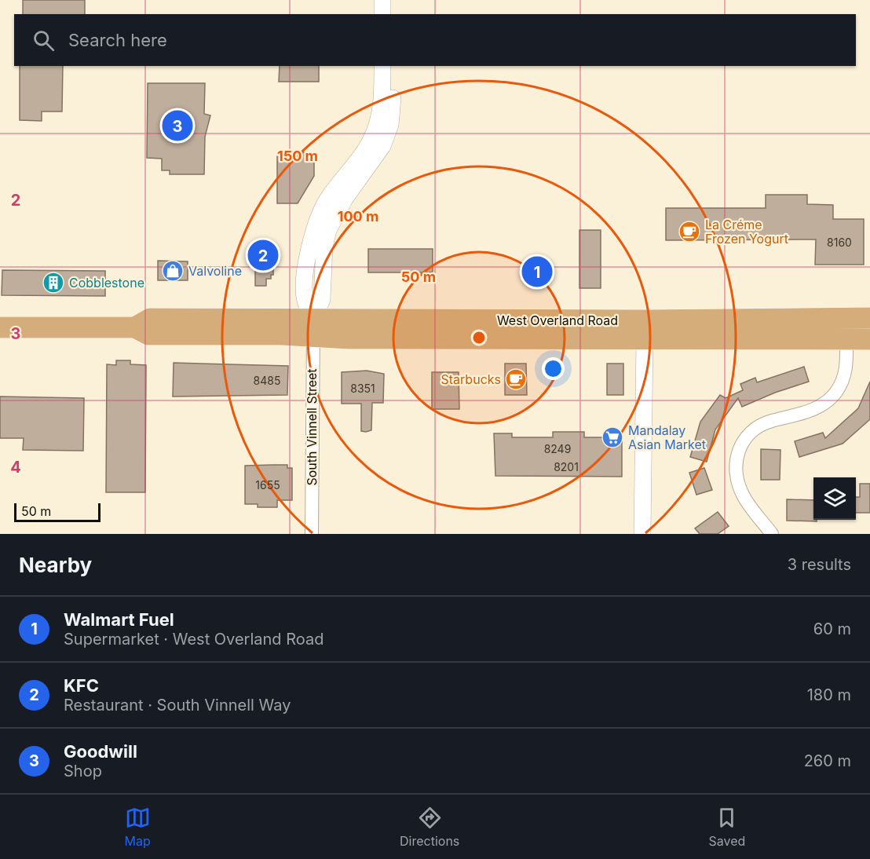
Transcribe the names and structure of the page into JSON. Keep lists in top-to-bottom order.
{
  "streets": {
    "main road": ["West Overland Road"],
    "street": ["South Vinnell Street"]
  },
  "crossings": [
    ["West Overland Road", "South Vinnell Street"]
  ],
  "places": {
    "cafe": ["La Créme Frozen Yogurt", "Starbucks"],
    "shop": ["Valvoline"],
    "building": ["Cobblestone"],
    "supermarket": ["Mandalay Asian Market"]
  },
  "house_numbers": [
    "8160",
    "8485",
    "8351",
    "8249",
    "8201",
    "1655"
  ],
  "scale_bar": "50 m",
  "page": {
    "search": "Search here",
    "pins": ["3", "2", "1"],
    "scale": "50 m",
    "heading": ["Nearby", "3 results"],
    "list": [
      {
        "mark": "1",
        "name": "Walmart Fuel",
        "note": "Supermarket · West Overland Road",
        "value": "60 m"
      },
      {
        "mark": "2",
        "name": "KFC",
        "note": "Restaurant · South Vinnell Way",
        "value": "180 m"
      },
      {
        "mark": "3",
        "name": "Goodwill",
        "note": "Shop",
        "value": "260 m"
      }
    ],
    "nav": ["Map", "Directions", "Saved"]
  },
  "grid": {
    "rows": ["2", "3", "4"]
  },
  "rings": ["150 m", "100 m", "50 m"]
}
